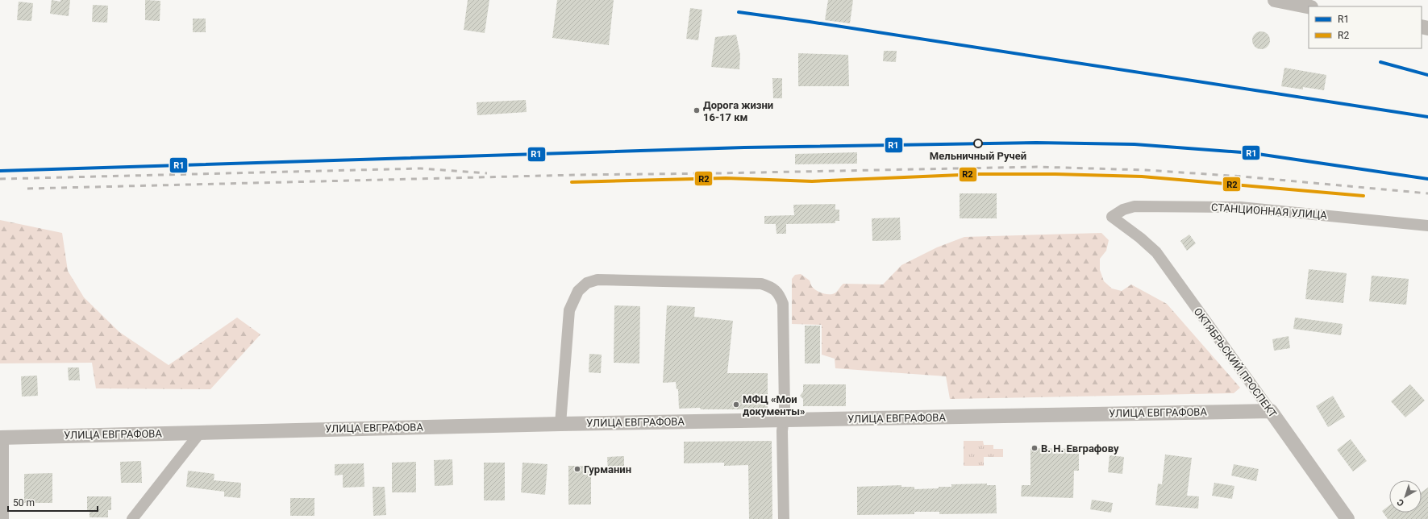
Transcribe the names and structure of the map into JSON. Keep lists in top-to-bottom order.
{
  "streets": {
    "street": ["СТАНЦИОННАЯ УЛИЦА", "ОКТЯБРЬСКИЙ ПРОСПЕКТ", "УЛИЦА ЕВГРАФОВА"]
  },
  "crossings": [
    ["СТАНЦИОННАЯ УЛИЦА", "ОКТЯБРЬСКИЙ ПРОСПЕКТ"],
    ["ОКТЯБРЬСКИЙ ПРОСПЕКТ", "УЛИЦА ЕВГРАФОВА"]
  ],
  "places": [
    "Дорога жизни 16-17 км",
    "Мельничный Ручей",
    "МФЦ «Мои документы»",
    "В. Н. Евграфову",
    "Гурманин"
  ],
  "lines": ["transit line R1", "transit line R2"],
  "legend": ["R1", "R2"],
  "scale_bar": "50 m",
  "north": "bottom left"
}
